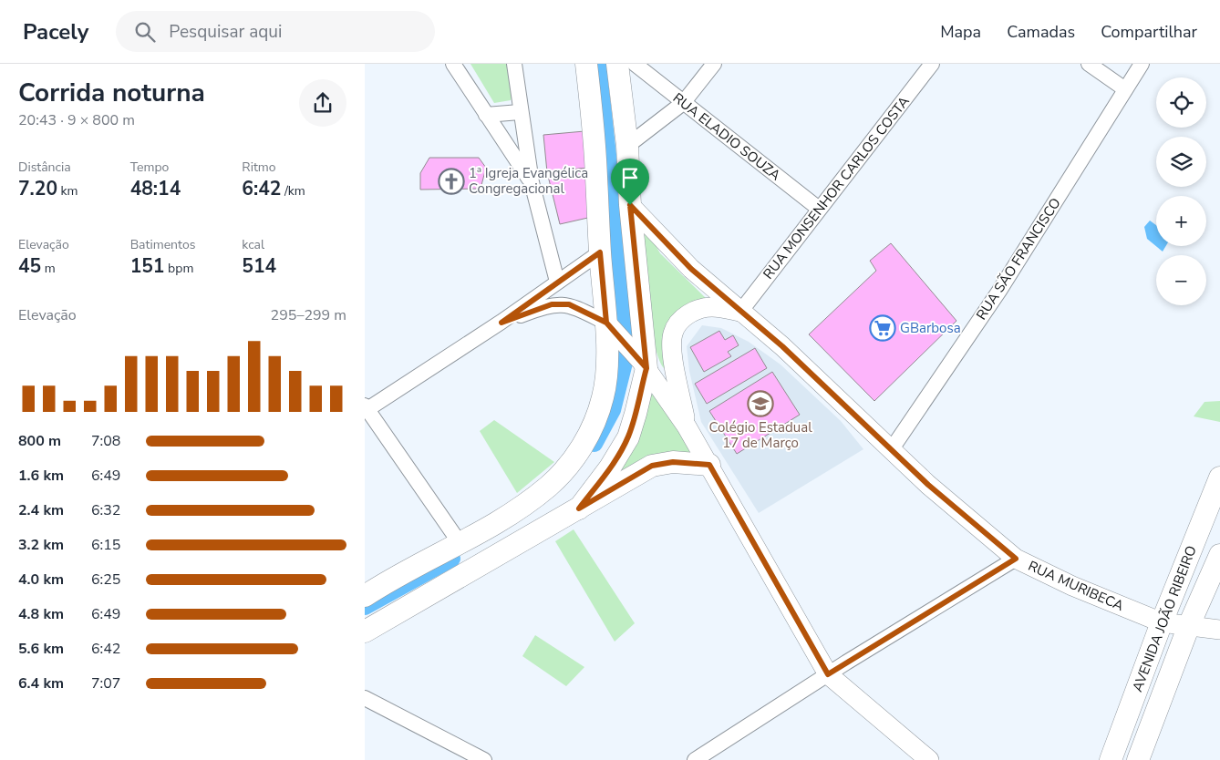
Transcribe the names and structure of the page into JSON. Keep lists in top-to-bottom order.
{
  "streets": {
    "main road": ["AVENIDA JOÃO RIBEIRO"],
    "street": [
      "RUA ELADIO SOUZA",
      "RUA MONSENHOR CARLOS COSTA",
      "RUA SÃO FRANCISCO",
      "RUA MURIBECA"
    ]
  },
  "crossings": [
    ["RUA ELADIO SOUZA", "RUA MONSENHOR CARLOS COSTA"],
    ["RUA MONSENHOR CARLOS COSTA", "RUA MURIBECA"],
    ["RUA SÃO FRANCISCO", "RUA MURIBECA"],
    ["RUA MURIBECA", "AVENIDA JOÃO RIBEIRO"]
  ],
  "places": {
    "church": ["1ª Igreja Evangélica Congregacional"],
    "supermarket": ["GBarbosa"],
    "school or university": ["Colégio Estadual 17 de Março"]
  },
  "page": {
    "header": "Pacely",
    "search": "Pesquisar aqui",
    "nav": ["Mapa", "Camadas", "Compartilhar"],
    "heading": ["Corrida noturna", "20:43 · 9 × 800 m"],
    "map_buttons": ["+", "−"],
    "stats": [
      ["Distância", "7.20 km"],
      ["Tempo", "48:14"],
      ["Ritmo", "6:42 /km"],
      ["Elevação", "45 m"],
      ["Batimentos", "151 bpm"],
      ["kcal", "514"]
    ],
    "chart": ["Elevação", "295–299 m"],
    "list": [
      {
        "name": "800 m",
        "note": "7:08"
      },
      {
        "name": "1.6 km",
        "note": "6:49"
      },
      {
        "name": "2.4 km",
        "note": "6:32"
      },
      {
        "name": "3.2 km",
        "note": "6:15"
      },
      {
        "name": "4.0 km",
        "note": "6:25"
      },
      {
        "name": "4.8 km",
        "note": "6:49"
      },
      {
        "name": "5.6 km",
        "note": "6:42"
      },
      {
        "name": "6.4 km",
        "note": "7:07"
      }
    ]
  }
}
